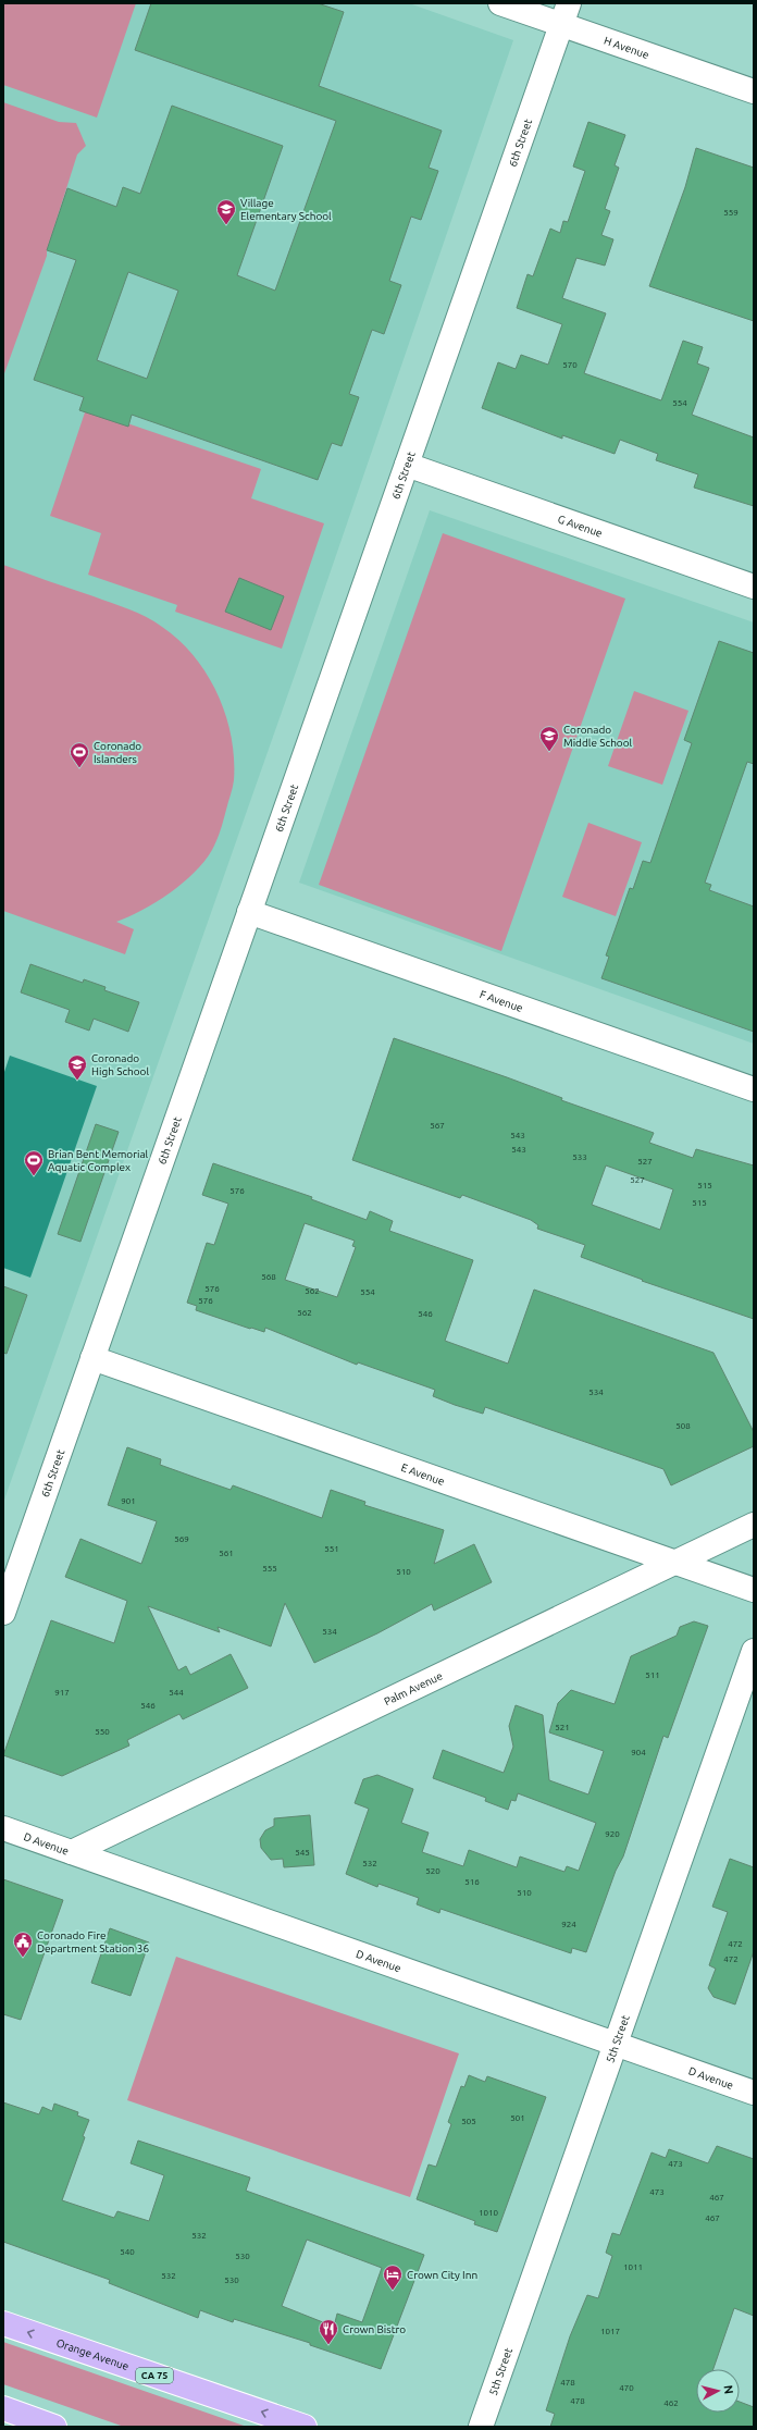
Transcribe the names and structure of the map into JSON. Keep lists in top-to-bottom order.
{
  "streets": {
    "highway": ["Orange Avenue", "CA 75"],
    "street": [
      "H Avenue",
      "6th Street",
      "G Avenue",
      "F Avenue",
      "E Avenue",
      "Palm Avenue",
      "D Avenue",
      "5th Street"
    ]
  },
  "crossings": [
    ["H Avenue", "6th Street"],
    ["6th Street", "G Avenue"],
    ["6th Street", "F Avenue"],
    ["6th Street", "E Avenue"],
    ["E Avenue", "Palm Avenue"],
    ["Palm Avenue", "D Avenue"],
    ["D Avenue", "5th Street"]
  ],
  "one_way": ["Orange Avenue"],
  "places": {
    "school or university": ["Village Elementary School", "Coronado Middle School", "Coronado High School"],
    "sports": ["Coronado Islanders", "Brian Bent Memorial Aquatic Complex"],
    "public building": ["Coronado Fire Department Station 36"],
    "hotel": ["Crown City Inn"],
    "restaurant": ["Crown Bistro"]
  },
  "house_numbers": [
    "559",
    "570",
    "554",
    "567",
    "543",
    "543",
    "533",
    "527",
    "527",
    "515",
    "576",
    "515",
    "568",
    "576",
    "562",
    "554",
    "576",
    "562",
    "546",
    "534",
    "508",
    "901",
    "569",
    "551",
    "561",
    "555",
    "510",
    "534",
    "511",
    "917",
    "544",
    "546",
    "521",
    "550",
    "904",
    "920",
    "545",
    "532",
    "520",
    "516",
    "510",
    "924",
    "472",
    "472",
    "501",
    "505",
    "473",
    "473",
    "467",
    "1010",
    "467",
    "532",
    "540",
    "530",
    "1011",
    "532",
    "530",
    "1017",
    "478",
    "470",
    "478",
    "462"
  ],
  "north": "right"
}
